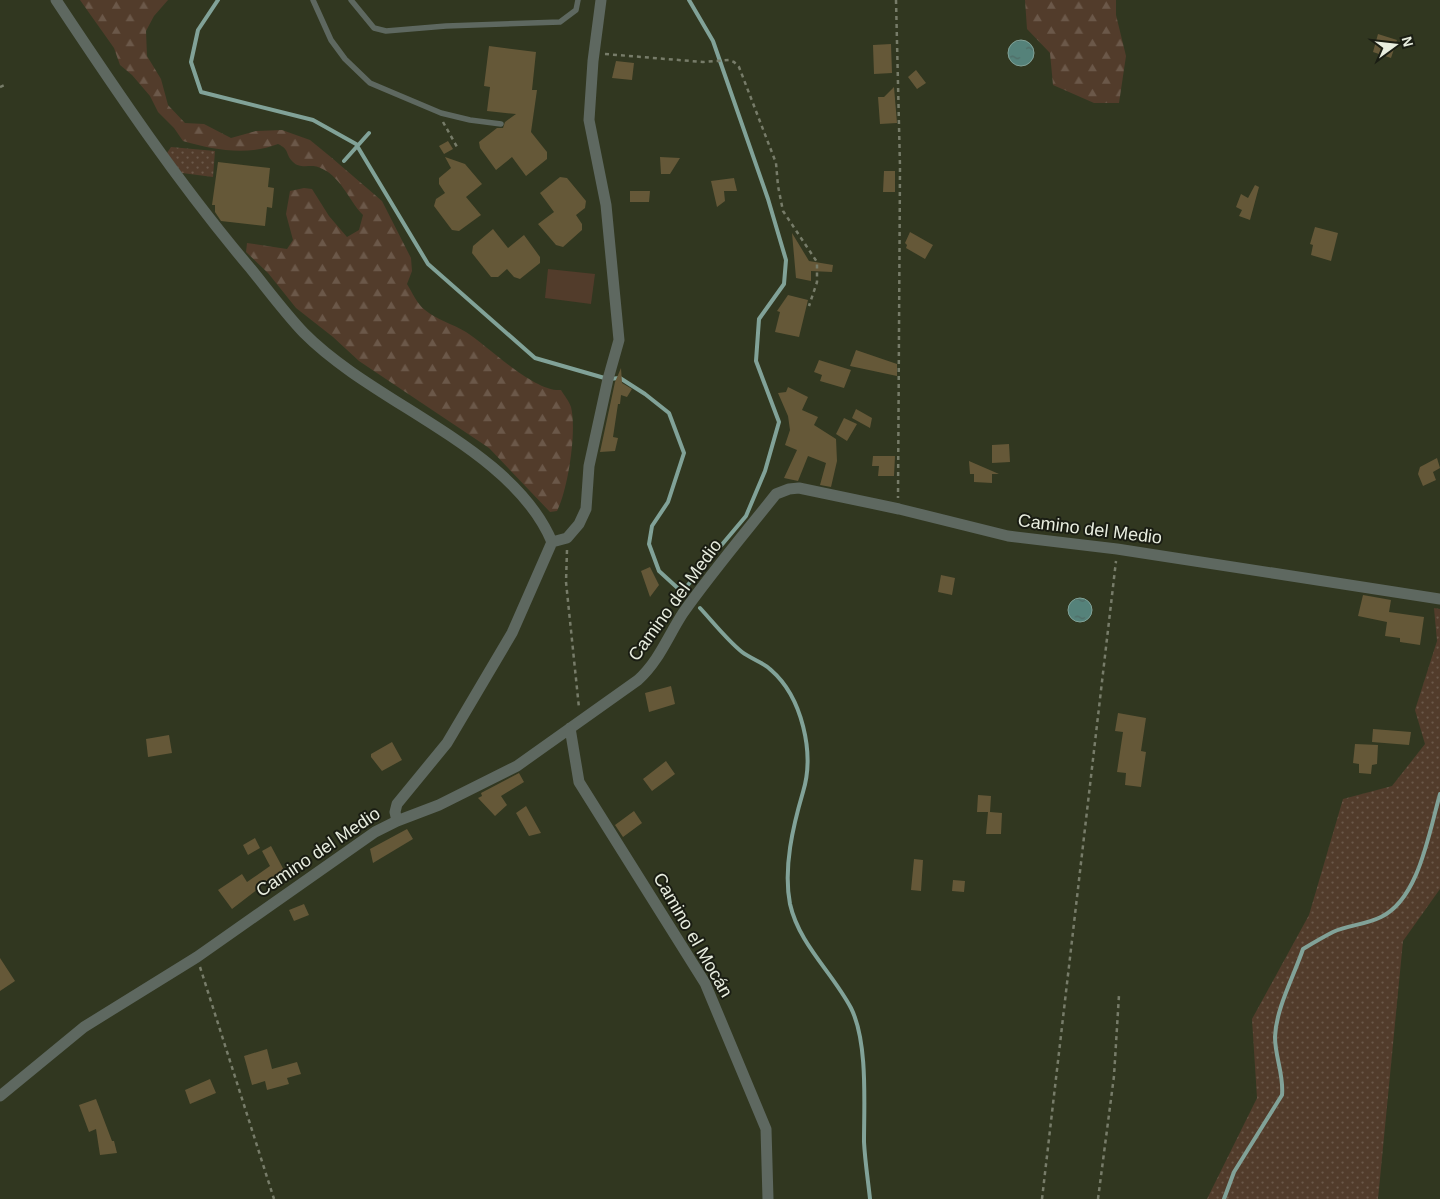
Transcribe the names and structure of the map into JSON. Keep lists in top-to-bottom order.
{
  "streets": {
    "street": ["Camino del Medio", "Camino el Mocán"]
  },
  "crossings": [
    ["Camino del Medio", "Camino el Mocán"]
  ],
  "north": "right"
}
